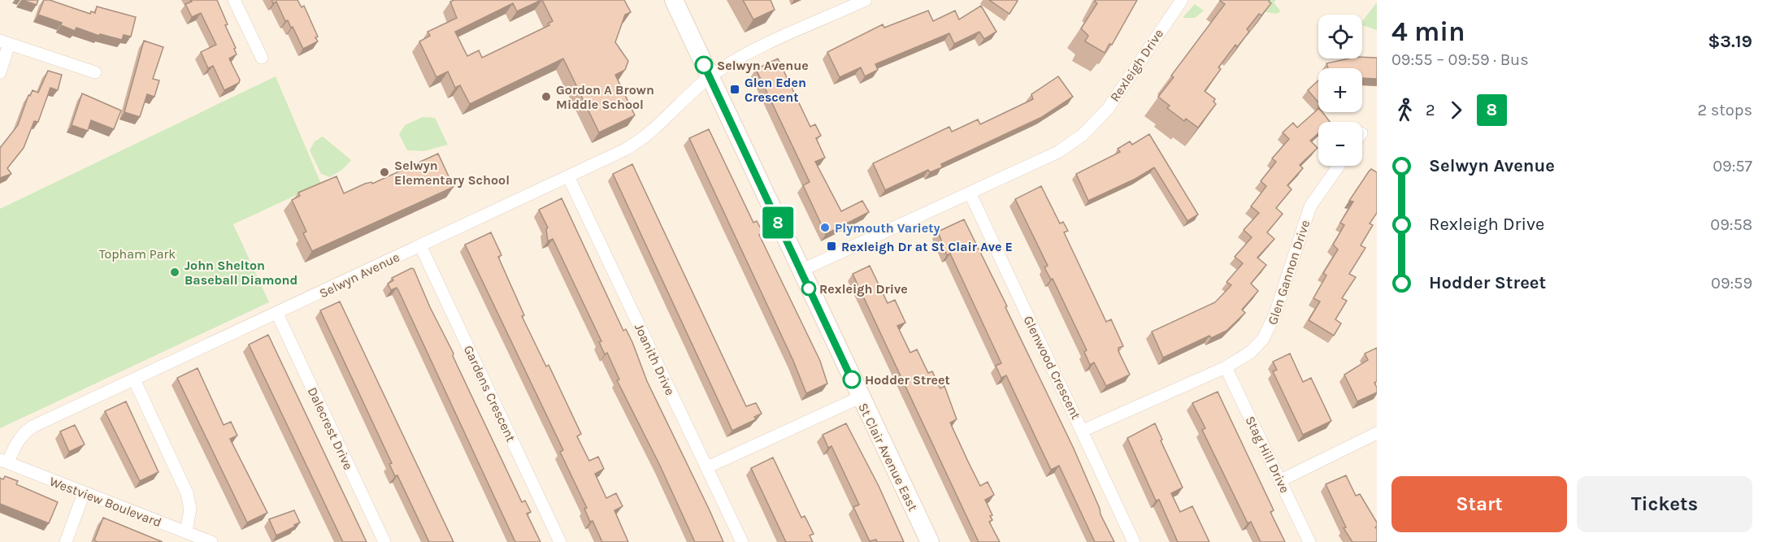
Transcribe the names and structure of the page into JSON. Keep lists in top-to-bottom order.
{
  "streets": {
    "main road": ["St Clair Avenue East"],
    "street": [
      "Rexleigh Drive",
      "Glen Gannon Drive",
      "Selwyn Avenue",
      "Joanith Drive",
      "Glenwood Crescent",
      "Gardens Crescent",
      "Dalecrest Drive",
      "Stag Hill Drive",
      "Westview Boulevard"
    ]
  },
  "crossings": [
    ["Rexleigh Drive", "Glenwood Crescent"],
    ["Rexleigh Drive", "St Clair Avenue East"],
    ["Glen Gannon Drive", "Glenwood Crescent"],
    ["Glen Gannon Drive", "Stag Hill Drive"],
    ["Selwyn Avenue", "Joanith Drive"],
    ["Selwyn Avenue", "Gardens Crescent"],
    ["Selwyn Avenue", "Dalecrest Drive"],
    ["Selwyn Avenue", "St Clair Avenue East"],
    ["Selwyn Avenue", "Westview Boulevard"]
  ],
  "parks": ["Topham Park"],
  "places": {
    "other": [
      "Selwyn Avenue",
      "Gordon A Brown Middle School",
      "Selwyn Elementary School",
      "Plymouth Variety",
      "John Shelton Baseball Diamond",
      "Rexleigh Drive",
      "Hodder Street"
    ],
    "transit": ["Glen Eden Crescent", "Rexleigh Dr at St Clair Ave E"]
  },
  "lines": ["bus line 8"],
  "page": {
    "on_map": "8",
    "heading": ["4 min", "09:55 – 09:59 · Bus", "$3.19"],
    "map_buttons": ["+", "−"],
    "legs": ["2", "8", "2 stops"],
    "list": [
      {
        "name": "Selwyn Avenue",
        "value": "09:57"
      },
      {
        "name": "Rexleigh Drive",
        "value": "09:58"
      },
      {
        "name": "Hodder Street",
        "value": "09:59"
      }
    ],
    "buttons": ["Start", "Tickets"]
  }
}
